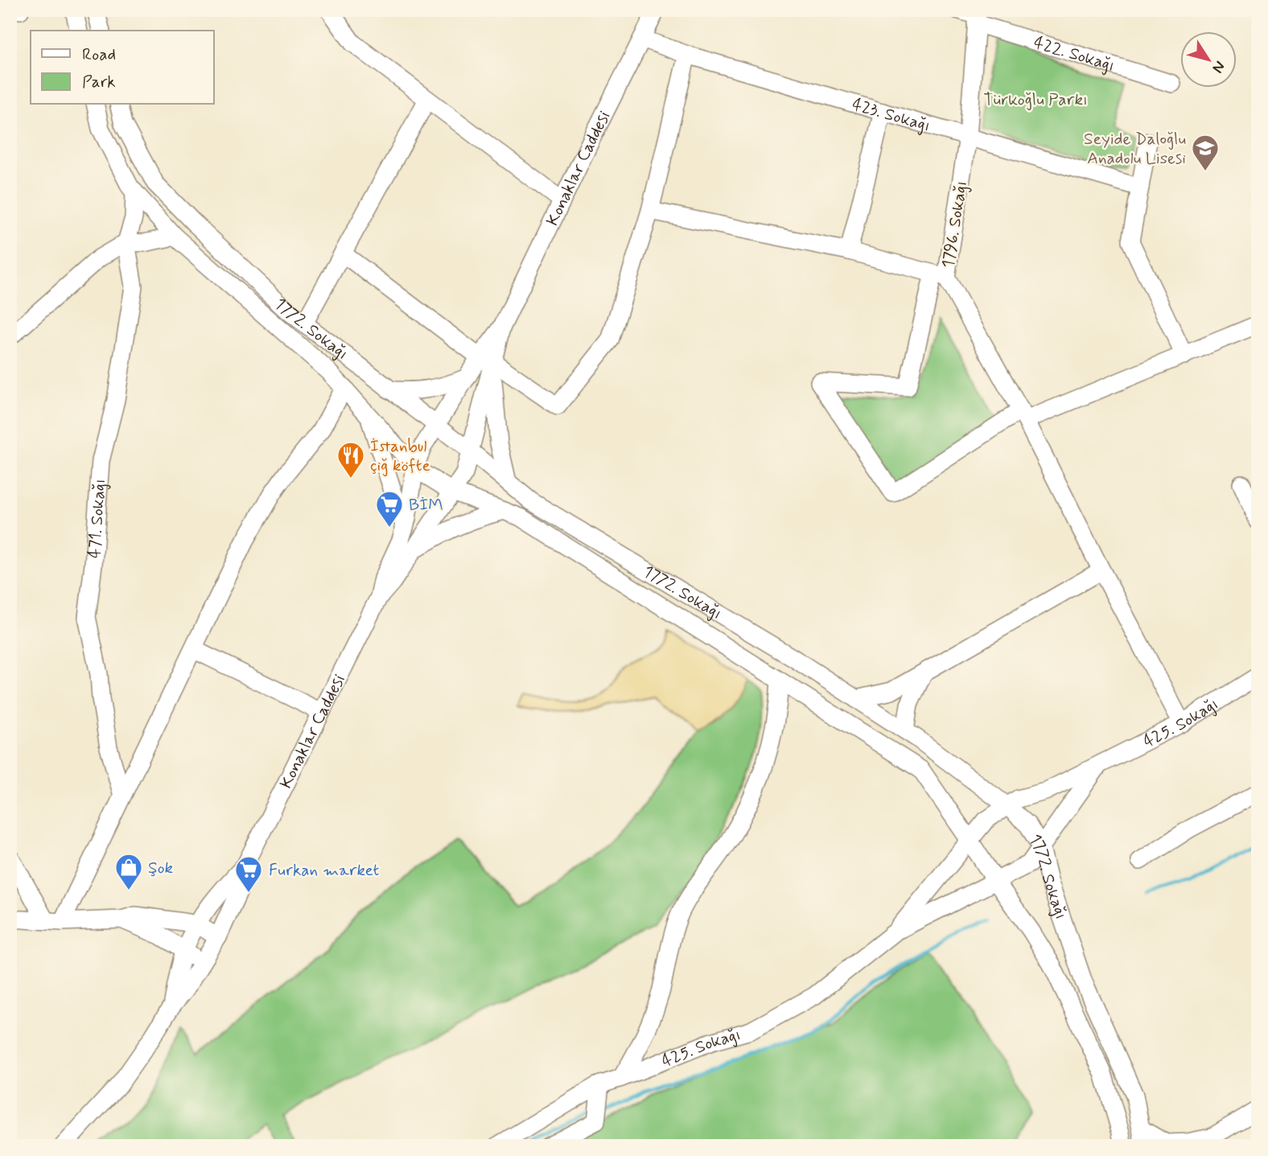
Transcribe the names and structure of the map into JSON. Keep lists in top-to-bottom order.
{
  "streets": {
    "street": [
      "422. Sokağı",
      "423. Sokağı",
      "Konaklar Caddesi",
      "1796. Sokağı",
      "1772. Sokağı",
      "471. Sokağı",
      "425. Sokağı"
    ]
  },
  "crossings": [
    ["422. Sokağı", "1796. Sokağı"],
    ["423. Sokağı", "Konaklar Caddesi"],
    ["423. Sokağı", "1796. Sokağı"],
    ["Konaklar Caddesi", "1772. Sokağı"],
    ["1796. Sokağı", "425. Sokağı"],
    ["1772. Sokağı", "425. Sokağı"]
  ],
  "parks": ["Türkoğlu Parkı"],
  "places": {
    "school or university": ["Seyide Daloğlu Anadolu Lisesi"],
    "restaurant": ["İstanbul çiğ köfte"],
    "supermarket": ["BİM", "Furkan market"],
    "shop": ["Şok"]
  },
  "legend": ["Road", "Park"],
  "north": "bottom right"
}
